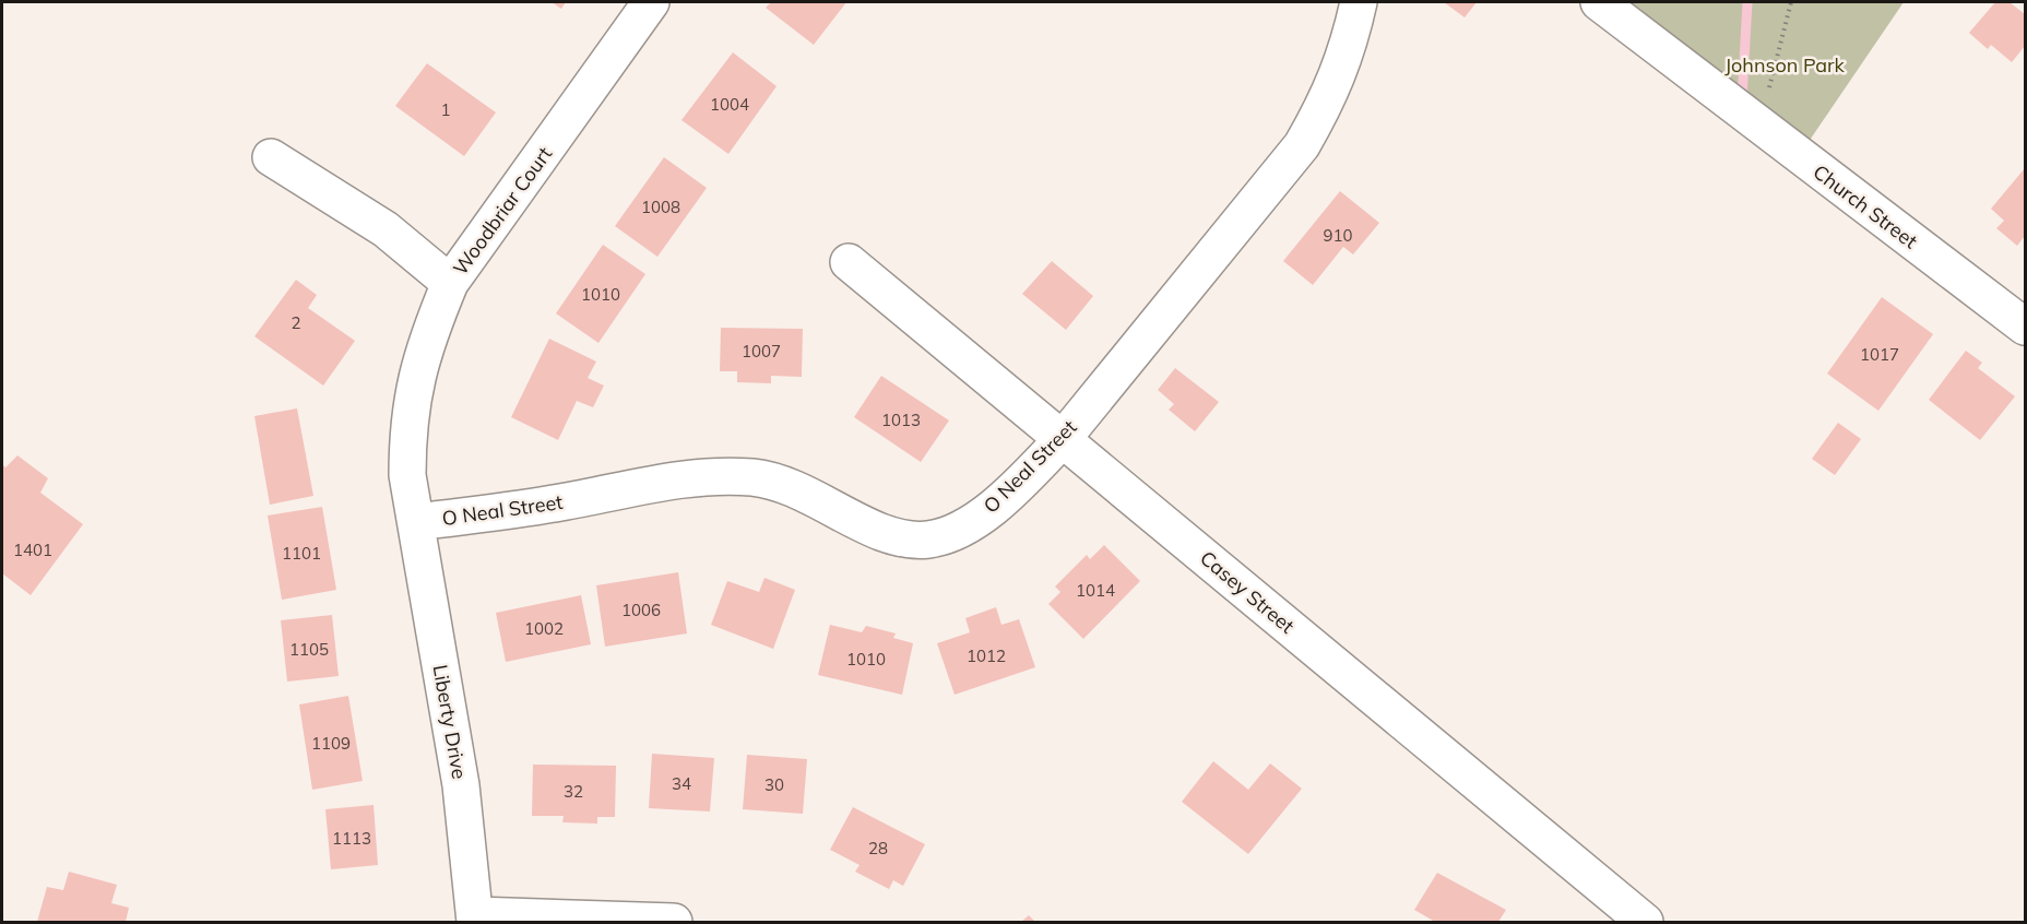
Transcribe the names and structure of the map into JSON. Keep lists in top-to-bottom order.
{
  "streets": {
    "street": [
      "Church Street",
      "Woodbriar Court",
      "O Neal Street",
      "Casey Street",
      "Liberty Drive"
    ]
  },
  "crossings": [
    ["Woodbriar Court", "O Neal Street"],
    ["Woodbriar Court", "Liberty Drive"],
    ["O Neal Street", "Casey Street"],
    ["O Neal Street", "Liberty Drive"]
  ],
  "parks": ["Johnson Park"],
  "house_numbers": [
    "1004",
    "1",
    "1008",
    "910",
    "1010",
    "2",
    "1007",
    "1017",
    "1013",
    "1401",
    "1101",
    "1014",
    "1006",
    "1002",
    "1105",
    "1012",
    "1010",
    "1109",
    "34",
    "30",
    "32",
    "1113",
    "28"
  ]
}
